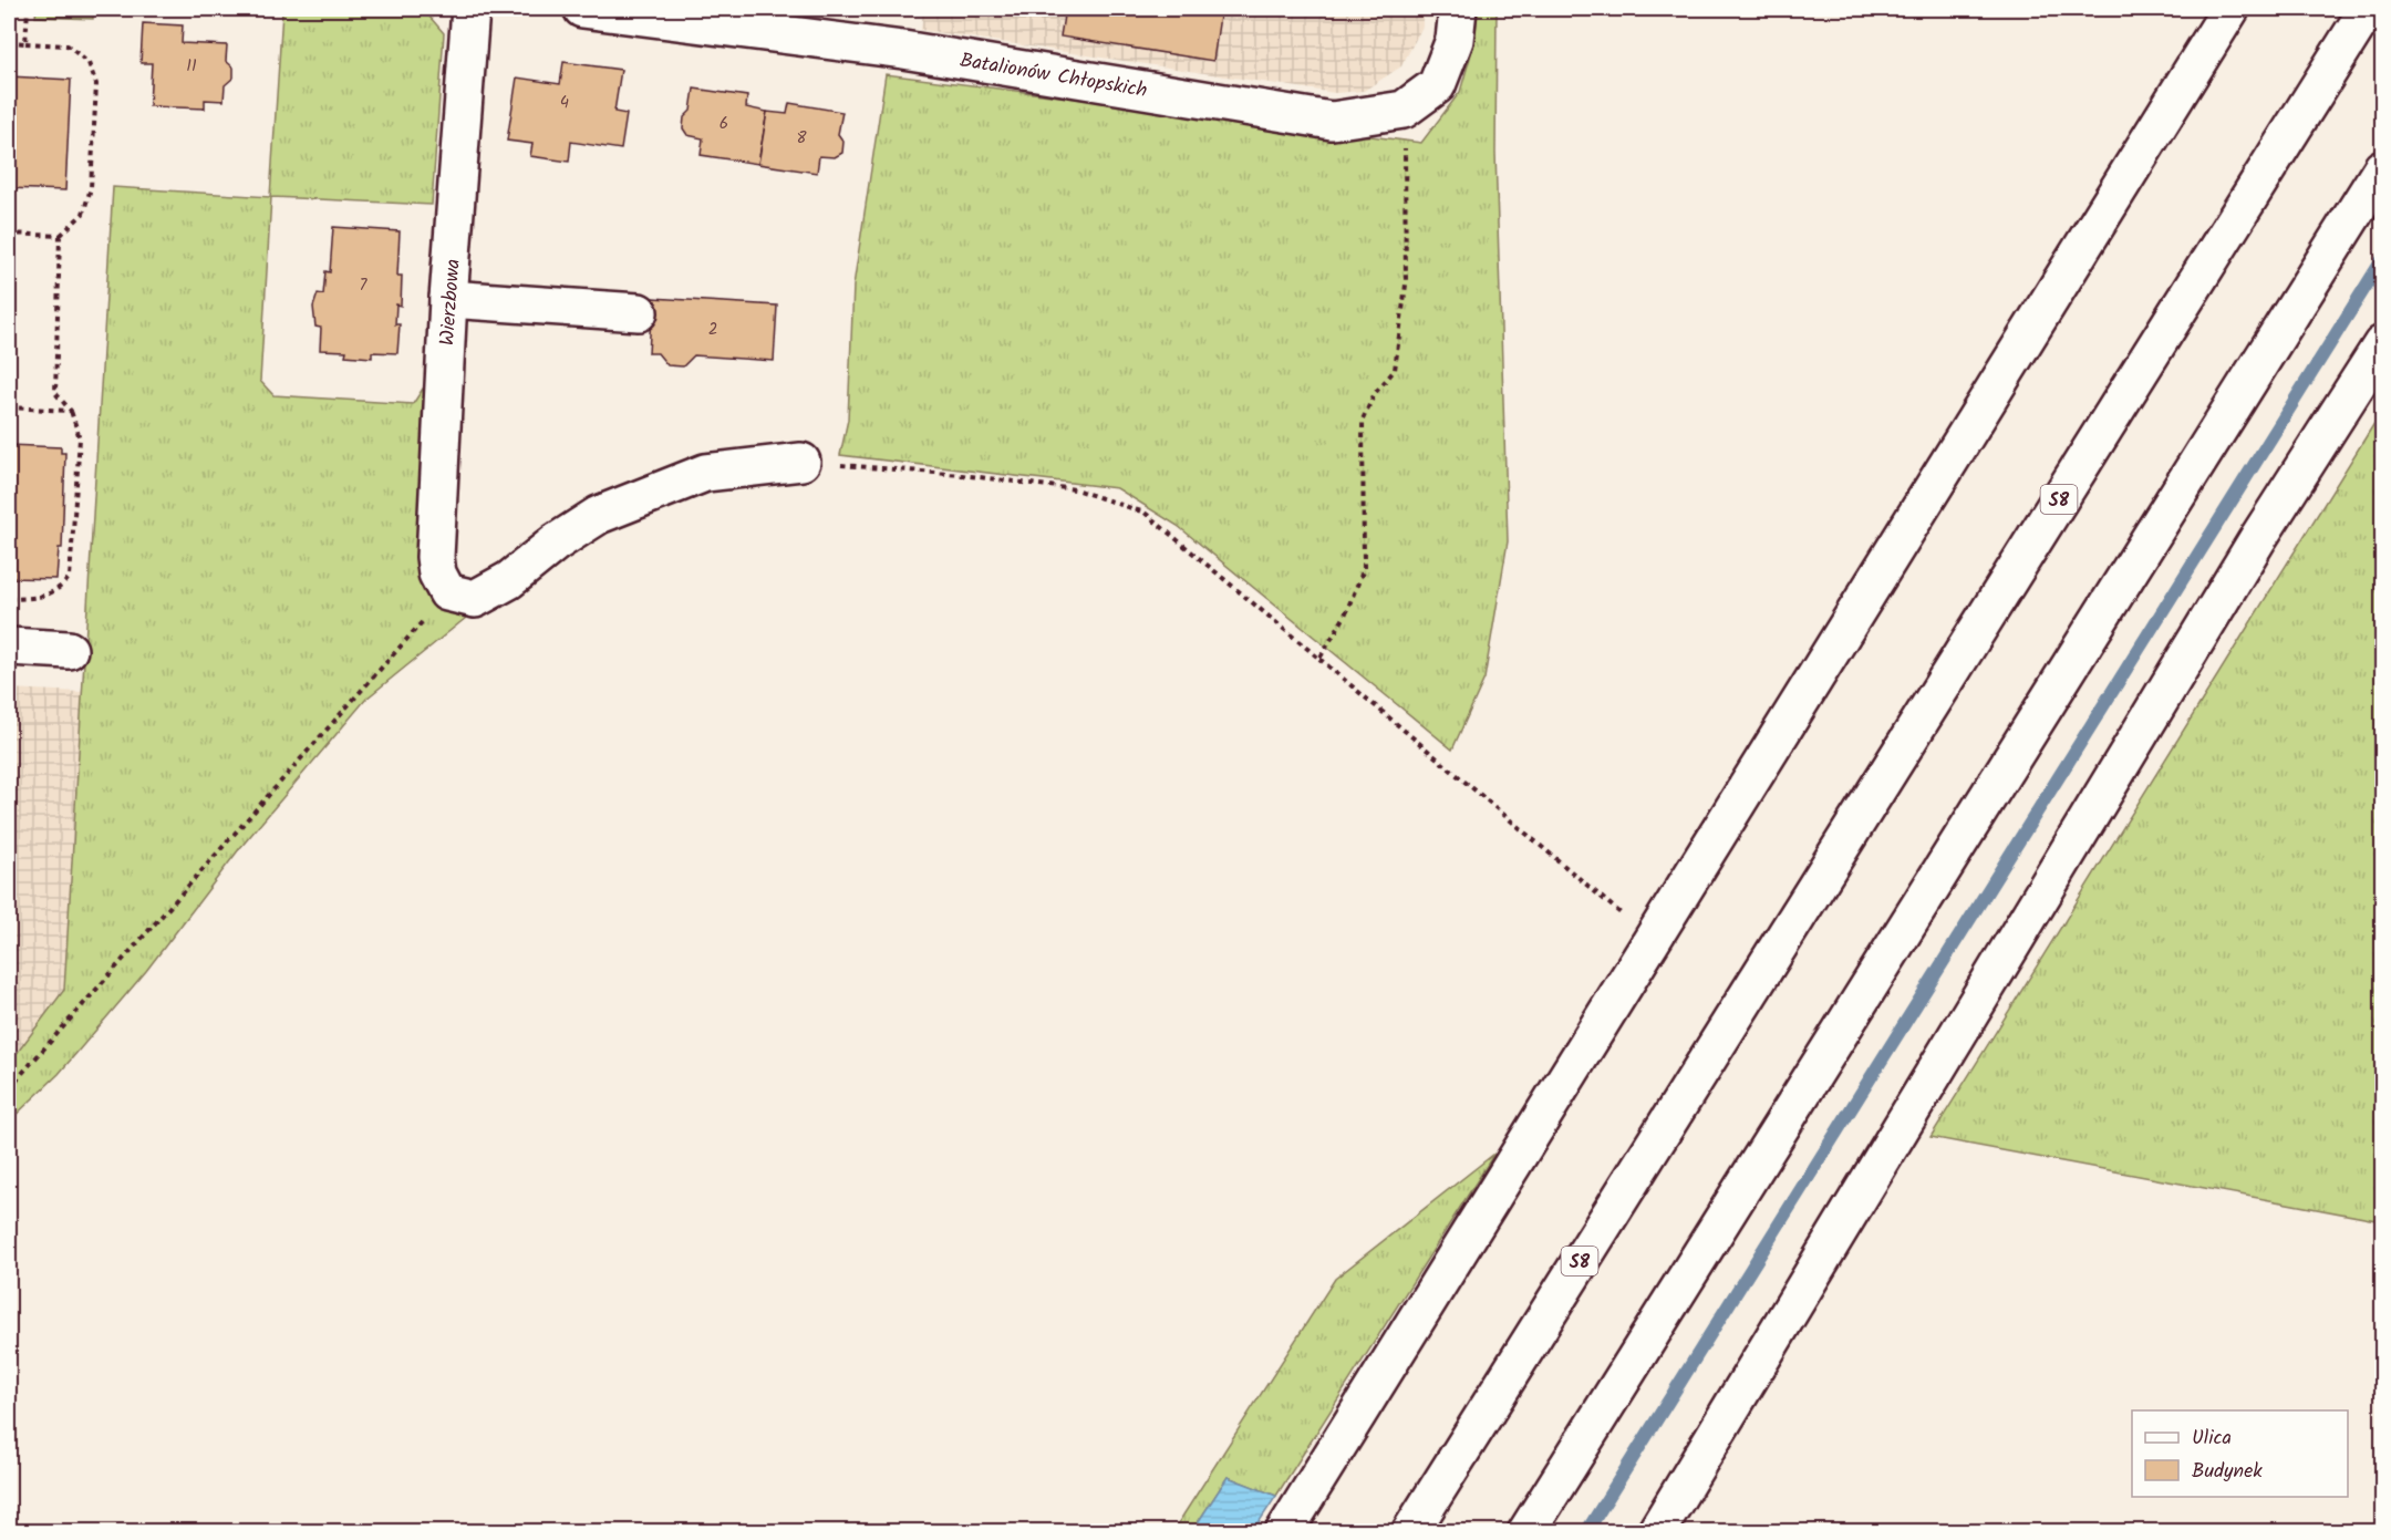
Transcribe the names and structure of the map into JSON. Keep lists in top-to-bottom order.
{
  "streets": {
    "main road": ["Batalionów Chłopskich", "Wierzbowa", "S8"]
  },
  "house_numbers": [
    "11",
    "4",
    "6",
    "8",
    "7",
    "2"
  ],
  "legend": ["Ulica", "Budynek"]
}
